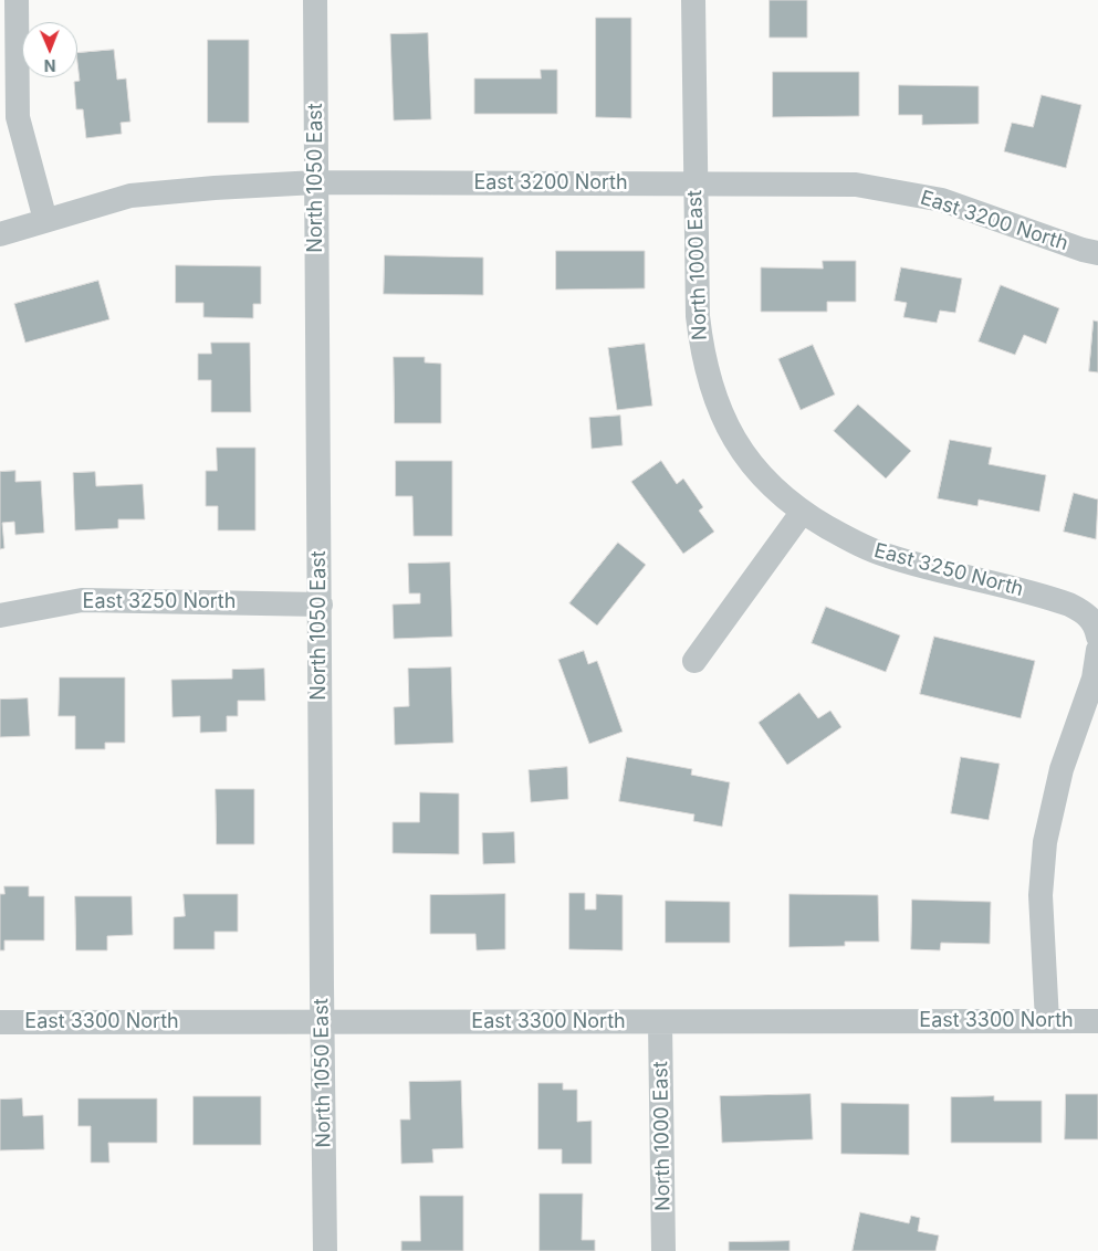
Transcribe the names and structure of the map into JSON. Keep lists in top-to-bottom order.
{
  "streets": {
    "street": [
      "North 1050 East",
      "East 3200 North",
      "North 1000 East",
      "East 3250 North",
      "East 3300 North"
    ]
  },
  "crossings": [
    ["North 1050 East", "East 3200 North"],
    ["North 1050 East", "East 3250 North"],
    ["North 1050 East", "East 3300 North"],
    ["East 3200 North", "North 1000 East"],
    ["North 1000 East", "East 3250 North"],
    ["North 1000 East", "East 3300 North"]
  ],
  "north": "bottom"
}
